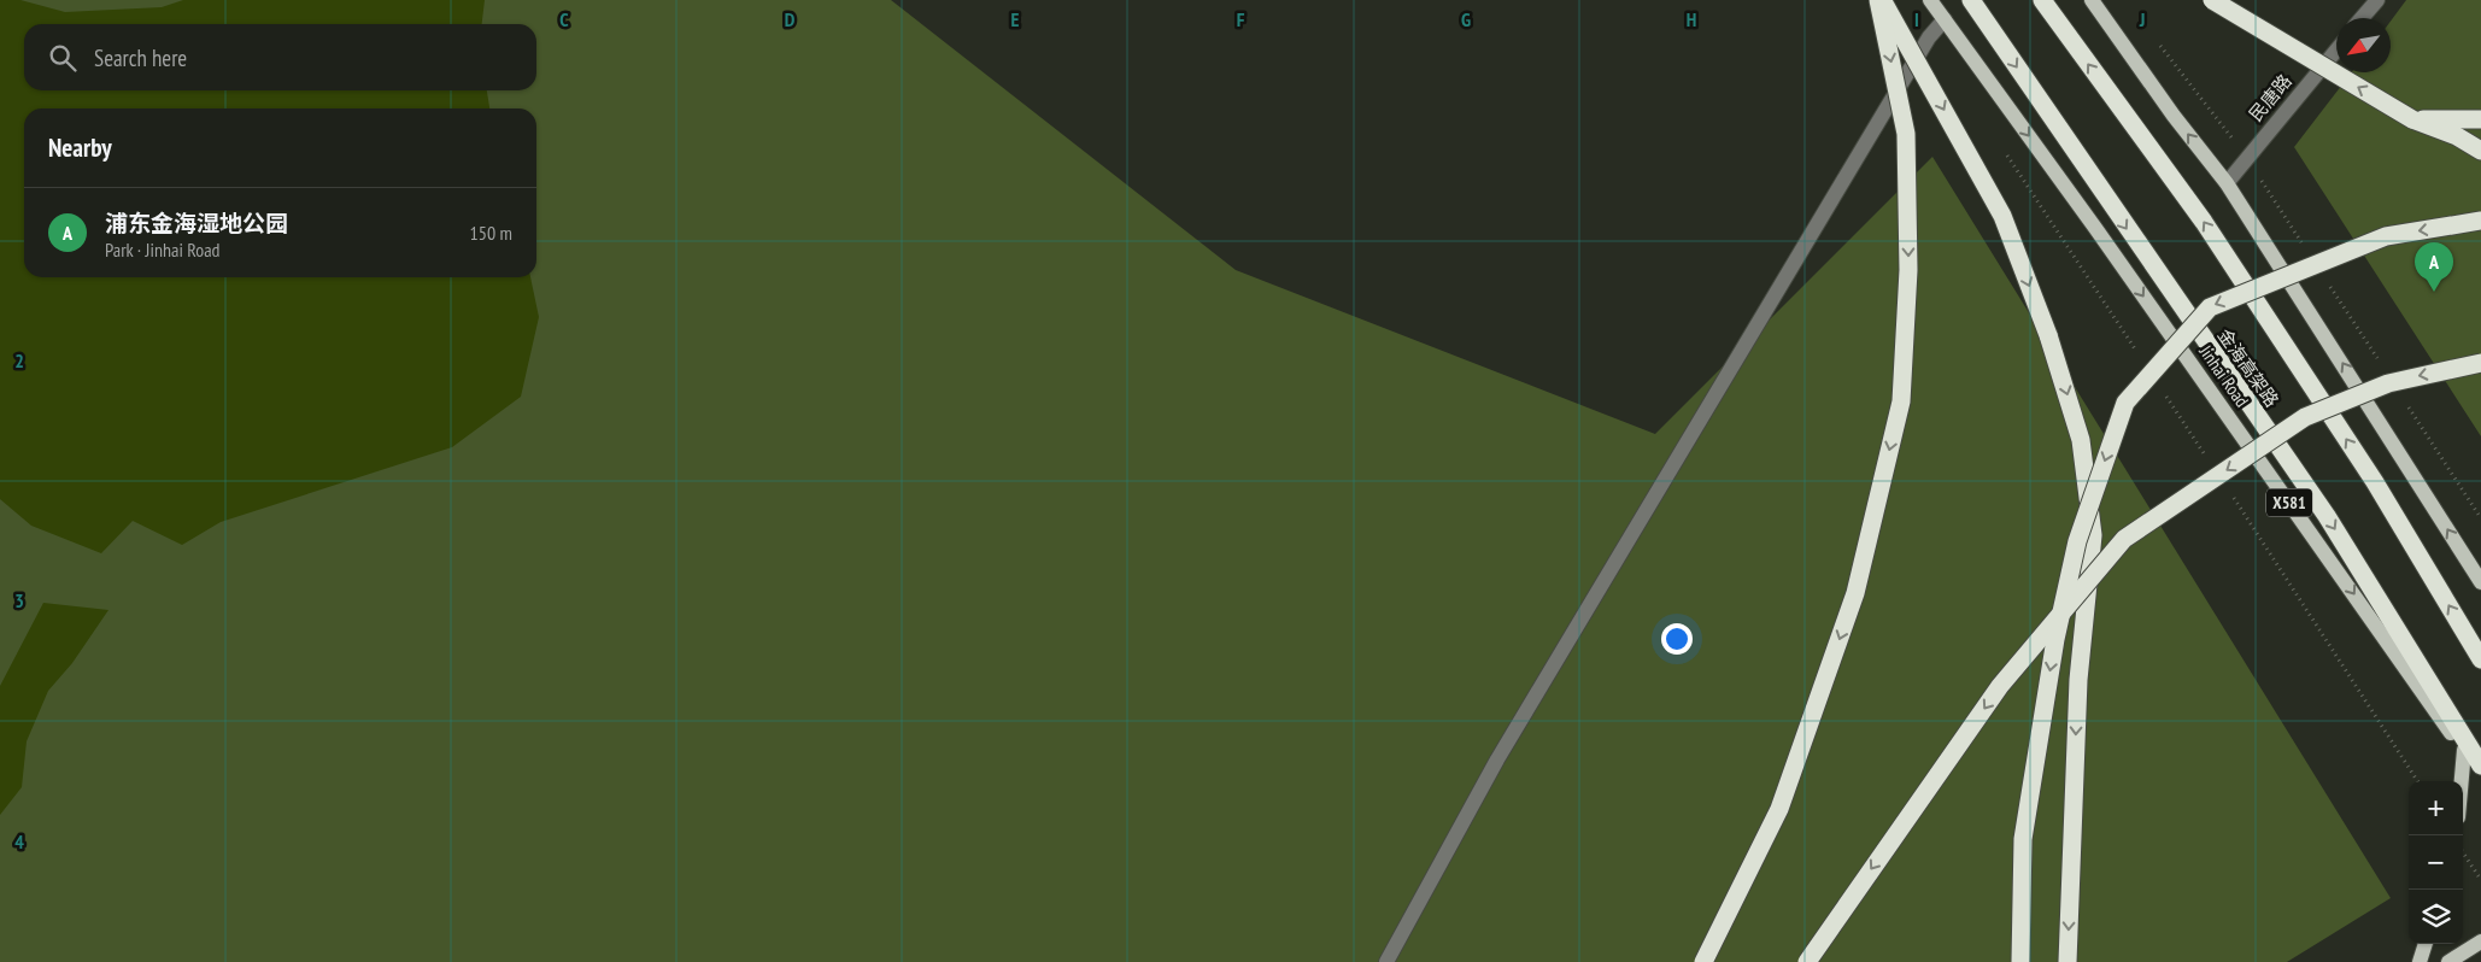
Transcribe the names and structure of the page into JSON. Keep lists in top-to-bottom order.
{
  "streets": {
    "highway": ["金海高架路"],
    "main road": ["Jinhai Road", "X581"],
    "street": ["民唐路"]
  },
  "north": "bottom left",
  "page": {
    "search": "Search here",
    "heading": "Nearby",
    "list": [
      {
        "mark": "A",
        "name": "浦东金海湿地公园",
        "note": "Park · Jinhai Road",
        "value": "150 m"
      }
    ],
    "pins": "A",
    "map_buttons": ["+", "−"]
  },
  "grid": {
    "columns": [
      "C",
      "D",
      "E",
      "F",
      "G",
      "H",
      "I",
      "J"
    ],
    "rows": ["2", "3", "4"]
  }
}
